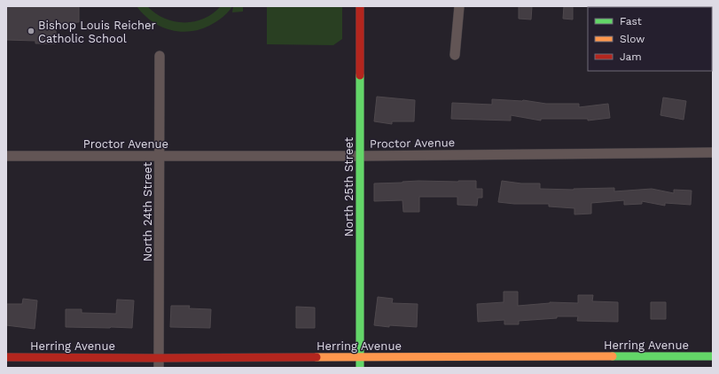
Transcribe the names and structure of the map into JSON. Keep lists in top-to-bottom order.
{
  "streets": {
    "main road": ["North 25th Street", "Herring Avenue"],
    "street": ["Proctor Avenue", "North 24th Street"]
  },
  "crossings": [
    ["Proctor Avenue", "North 25th Street"],
    ["Proctor Avenue", "North 24th Street"],
    ["North 25th Street", "Herring Avenue"],
    ["North 24th Street", "Herring Avenue"]
  ],
  "places": ["Bishop Louis Reicher Catholic School"],
  "legend": ["Fast", "Slow", "Jam"]
}
